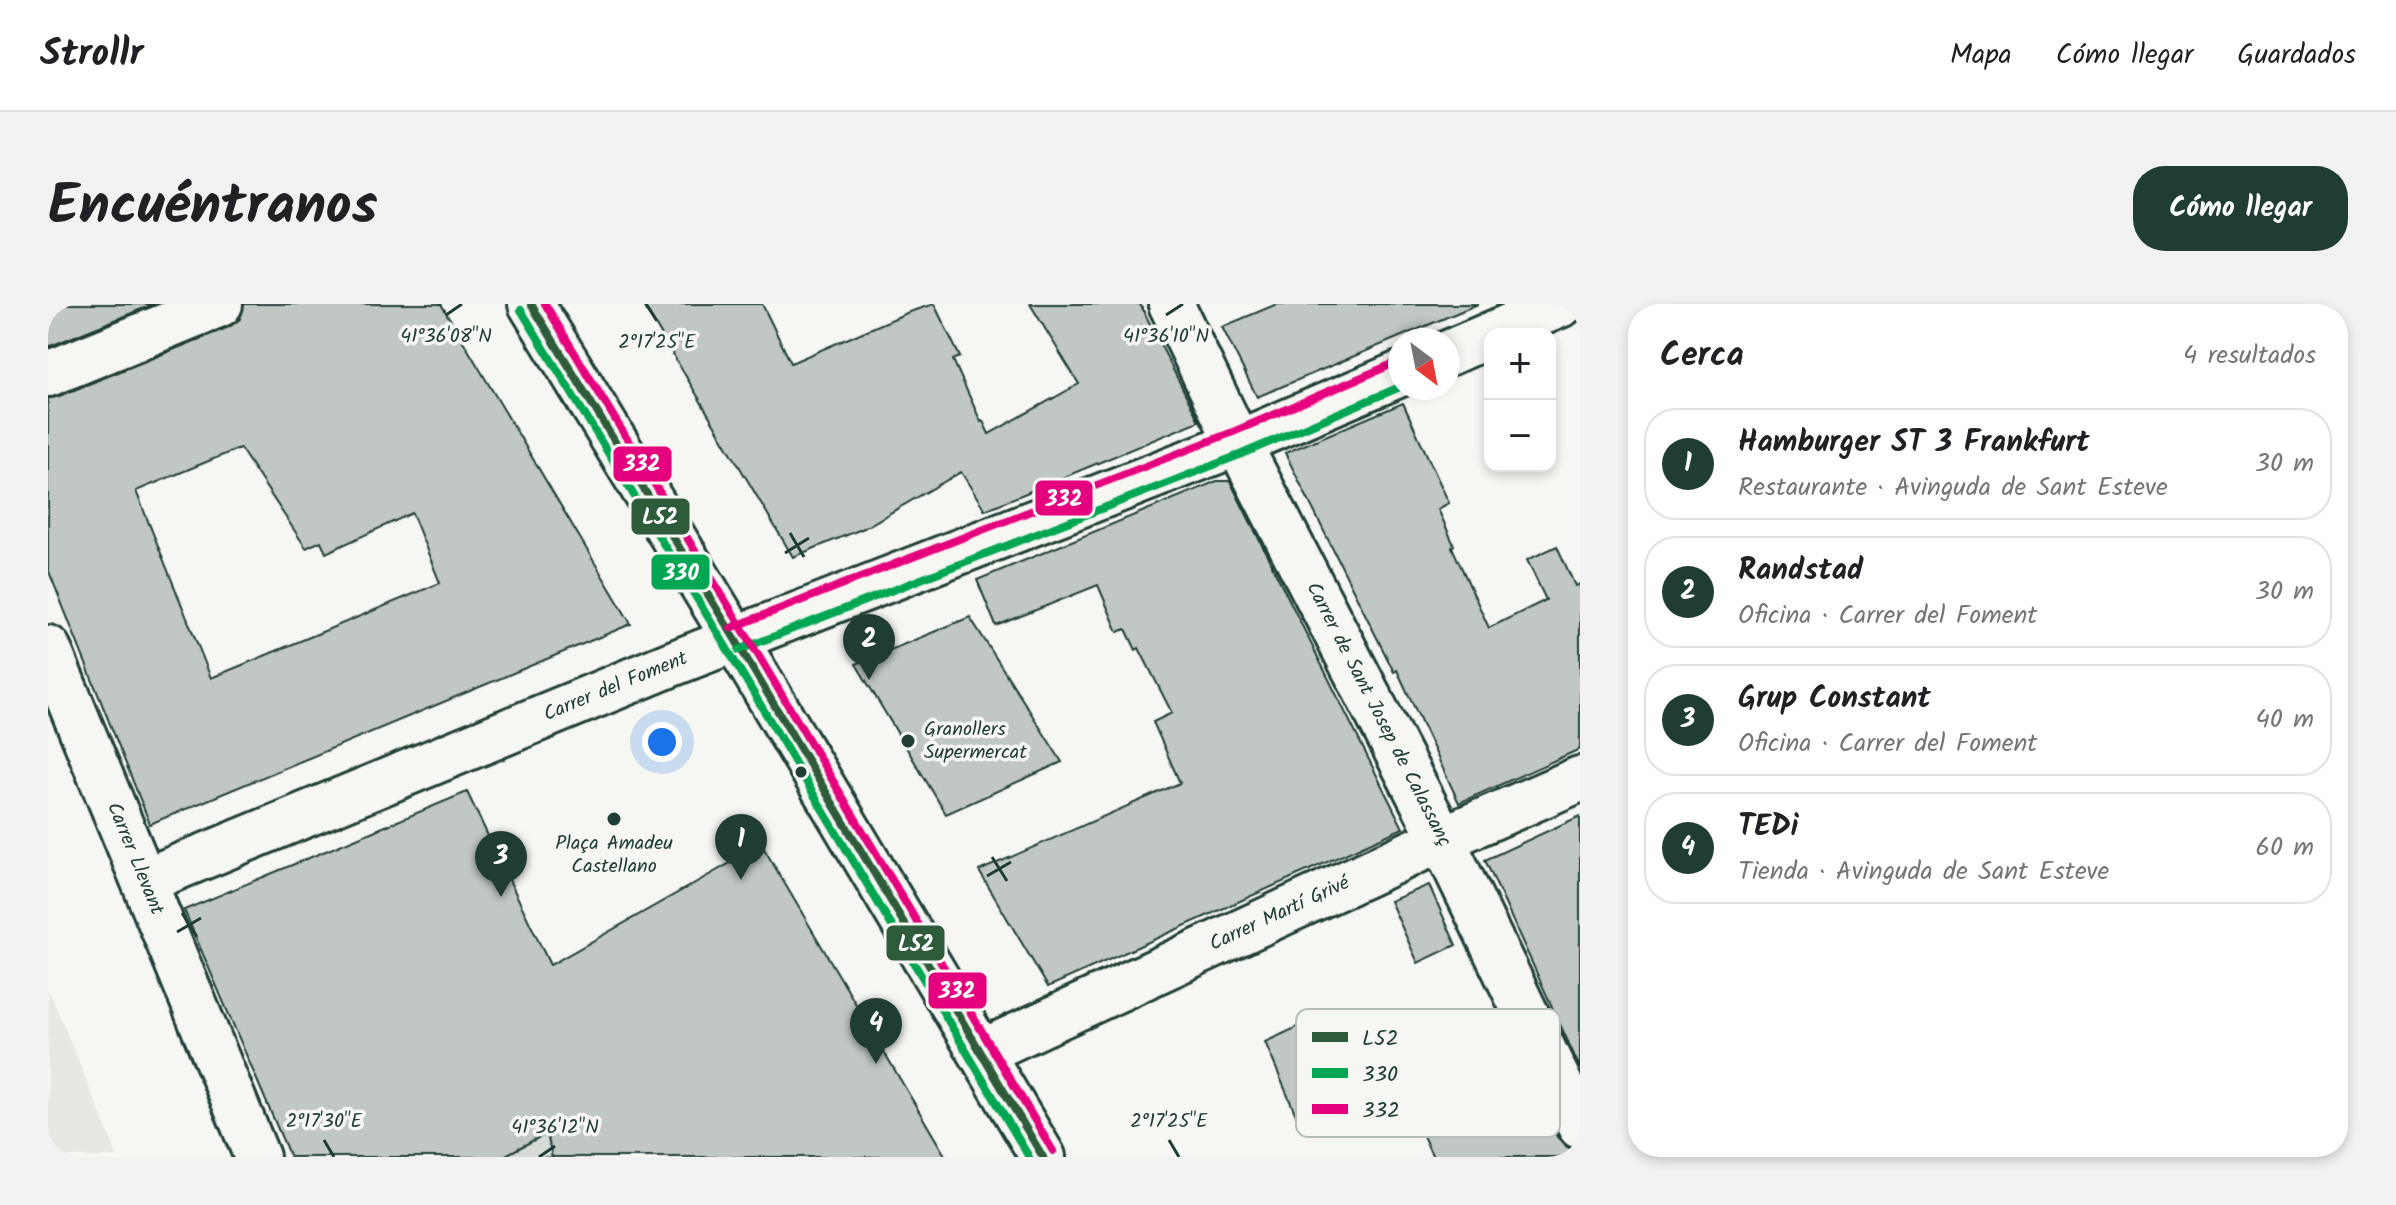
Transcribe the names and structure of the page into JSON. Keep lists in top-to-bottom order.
{
  "streets": {
    "street": [
      "Carrer del Foment",
      "Carrer de Sant Josep de Calassanç",
      "Carrer Llevant",
      "Carrer Martí Grivé"
    ]
  },
  "crossings": [
    ["Carrer del Foment", "Carrer de Sant Josep de Calassanç"],
    ["Carrer del Foment", "Carrer Llevant"],
    ["Carrer de Sant Josep de Calassanç", "Carrer Martí Grivé"]
  ],
  "places": ["Granollers Supermercat", "Plaça Amadeu Castellano"],
  "lines": ["transit line L52", "transit line 332", "transit line 330"],
  "legend": ["L52", "330", "332"],
  "north": "bottom right",
  "page": {
    "header": "Strollr",
    "nav": ["Mapa", "Cómo llegar", "Guardados"],
    "title": "Encuéntranos",
    "buttons": "Cómo llegar",
    "heading": ["Cerca", "4 resultados"],
    "map_buttons": ["+", "−"],
    "list": [
      {
        "mark": "1",
        "name": "Hamburger ST 3 Frankfurt",
        "note": "Restaurante · Avinguda de Sant Esteve",
        "value": "30 m"
      },
      {
        "mark": "2",
        "name": "Randstad",
        "note": "Oficina · Carrer del Foment",
        "value": "30 m"
      },
      {
        "mark": "3",
        "name": "Grup Constant",
        "note": "Oficina · Carrer del Foment",
        "value": "40 m"
      },
      {
        "mark": "4",
        "name": "TEDi",
        "note": "Tienda · Avinguda de Sant Esteve",
        "value": "60 m"
      }
    ],
    "pins": [
      "2",
      "1",
      "3",
      "4"
    ]
  },
  "coordinates": [
    "41°36'08\"N",
    "41°36'10\"N",
    "2°17'25\"E",
    "2°17'30\"E",
    "41°36'12\"N"
  ]
}
